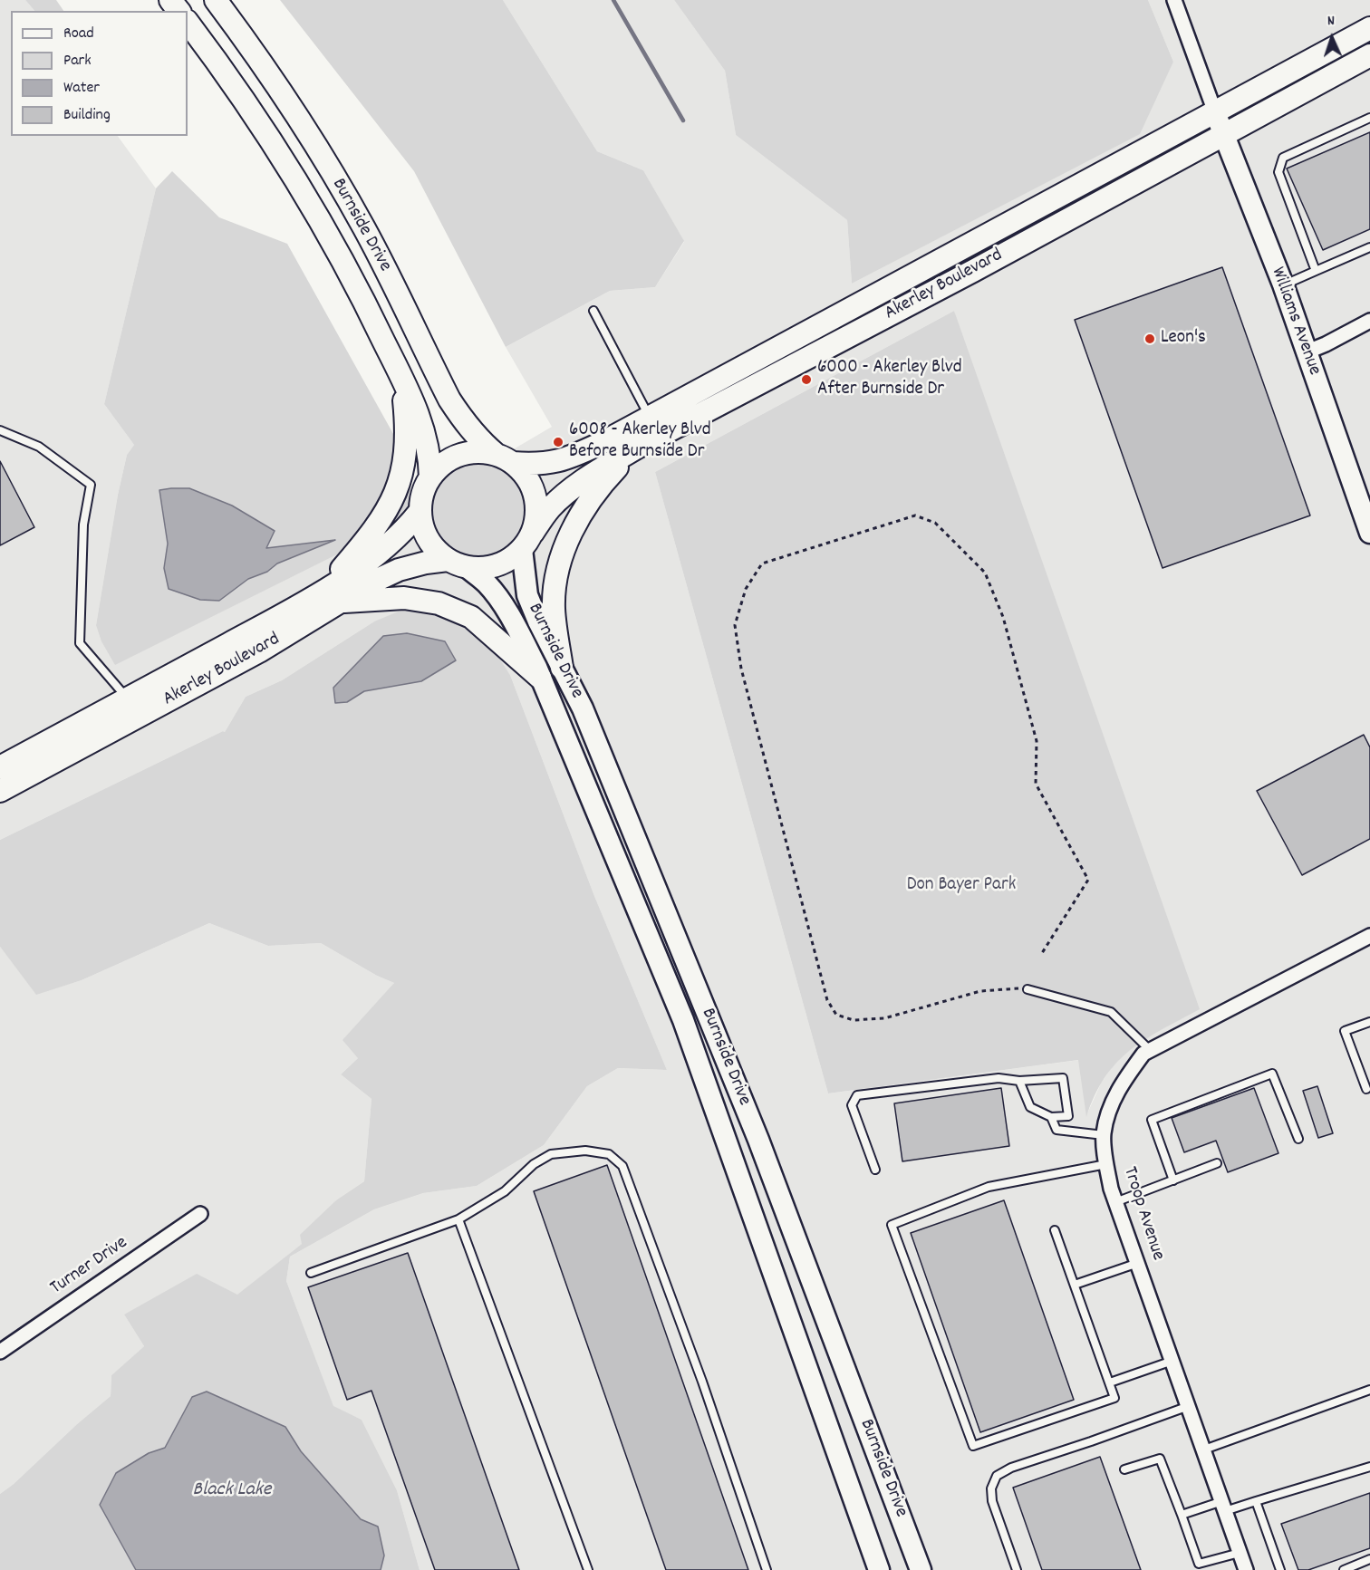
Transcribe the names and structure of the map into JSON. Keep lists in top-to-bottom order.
{
  "streets": {
    "main road": ["Burnside Drive", "Akerley Boulevard", "Williams Avenue"],
    "street": ["Troop Avenue", "Turner Drive"]
  },
  "crossings": [
    ["Burnside Drive", "Akerley Boulevard"],
    ["Akerley Boulevard", "Williams Avenue"]
  ],
  "water": ["Black Lake"],
  "parks": ["Don Bayer Park"],
  "places": ["Leon's", "6000 - Akerley Blvd After Burnside Dr", "6008 - Akerley Blvd Before Burnside Dr"],
  "legend": [
    "Road",
    "Park",
    "Water",
    "Building"
  ],
  "north": "top"
}
